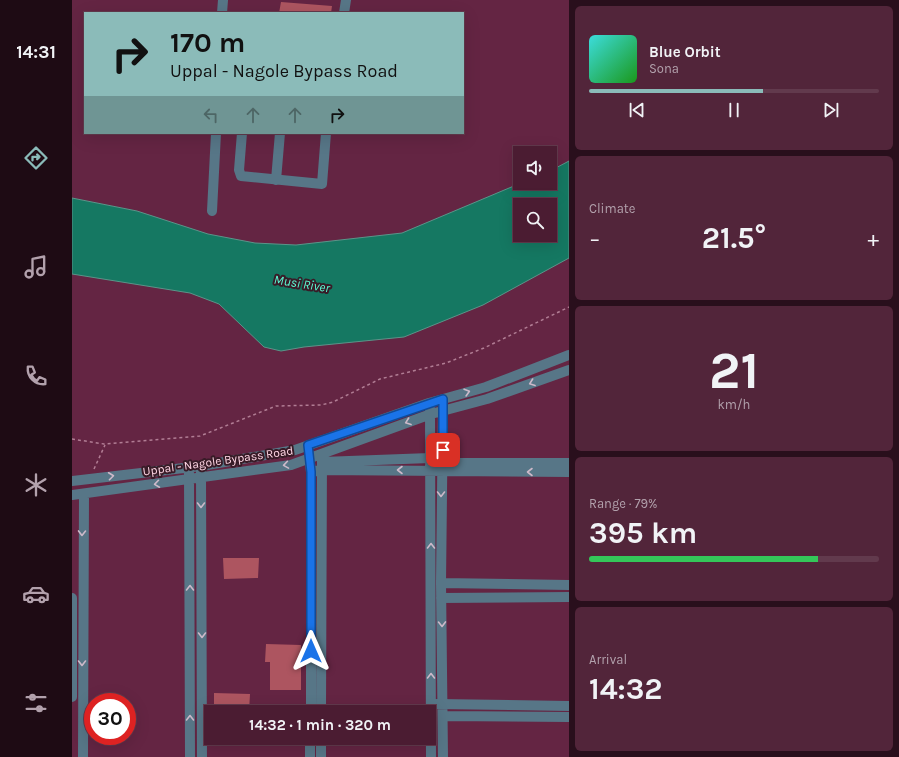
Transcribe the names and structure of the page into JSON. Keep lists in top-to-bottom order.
{
  "streets": {
    "street": ["Uppal - Nagole Bypass Road"]
  },
  "water": ["Musi River"],
  "page": {
    "tabs": "14:31",
    "turn": ["170 m", "Uppal - Nagole Bypass Road"],
    "song": ["Blue Orbit", "Sona"],
    "tile": [
      "Climate",
      ["21", "km/h"],
      ["Range · 79%", "395 km"],
      ["Arrival", "14:32"]
    ],
    "heat": ["−", "21.5°", "+"],
    "limit": "30",
    "trip": "14:32 · 1 min · 320 m"
  }
}
